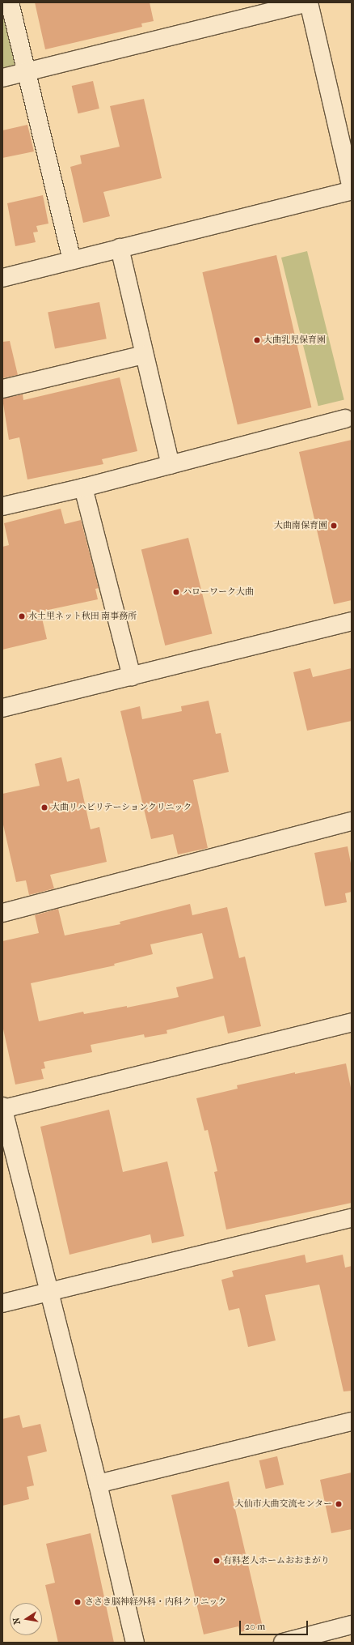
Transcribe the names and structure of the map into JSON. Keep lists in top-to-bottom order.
{
  "places": [
    "大曲乳児保育園",
    "大曲南保育園",
    "ハローワーク大曲",
    "水土里ネット秋田 南事務所",
    "大曲リハビリテーションクリニック",
    "大仙市大曲交流センター",
    "有料老人ホームおおまがり",
    "ささき脳神経外科・内科クリニック"
  ],
  "scale_bar": "20 m",
  "north": "left"
}
